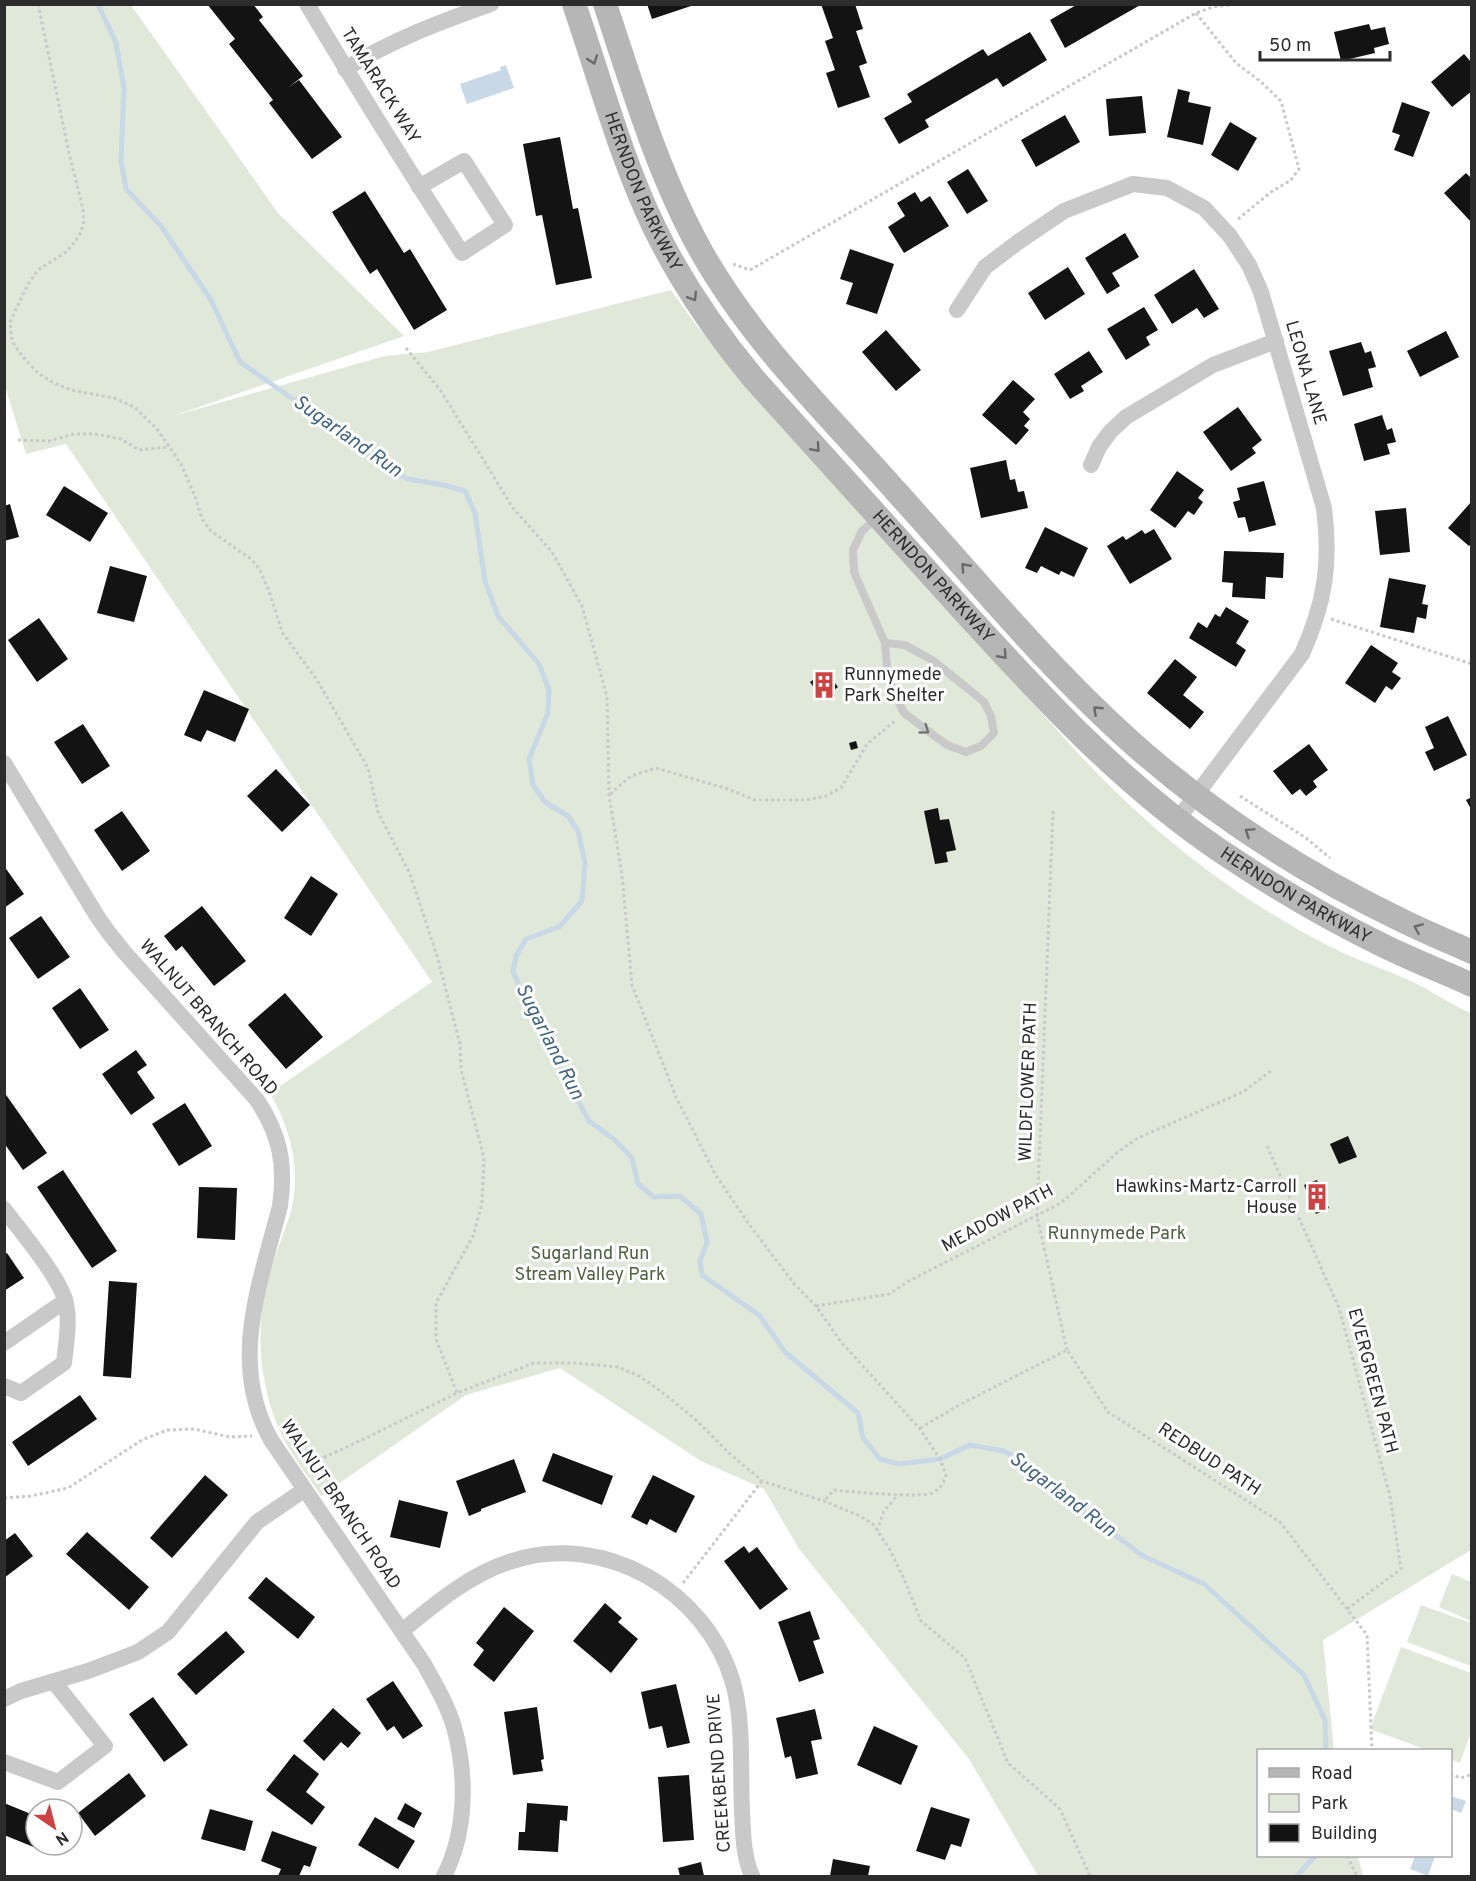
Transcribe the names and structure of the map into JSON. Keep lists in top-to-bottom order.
{
  "streets": {
    "main road": ["HERNDON PARKWAY"],
    "street": [
      "TAMARACK WAY",
      "LEONA LANE",
      "WALNUT BRANCH ROAD",
      "CREEKBEND DRIVE"
    ],
    "path": [
      "WILDFLOWER PATH",
      "MEADOW PATH",
      "EVERGREEN PATH",
      "REDBUD PATH"
    ]
  },
  "crossings": [
    ["HERNDON PARKWAY", "LEONA LANE"],
    ["WALNUT BRANCH ROAD", "CREEKBEND DRIVE"],
    ["WILDFLOWER PATH", "MEADOW PATH"],
    ["WILDFLOWER PATH", "REDBUD PATH"],
    ["EVERGREEN PATH", "REDBUD PATH"]
  ],
  "water": ["Sugarland Run"],
  "parks": ["Runnymede Park", "Sugarland Run Stream Valley Park"],
  "places": {
    "building": ["Runnymede Park Shelter", "Hawkins-Martz-Carroll House"]
  },
  "legend": ["Road", "Park", "Building"],
  "scale_bar": "50 m",
  "north": "bottom right"
}
